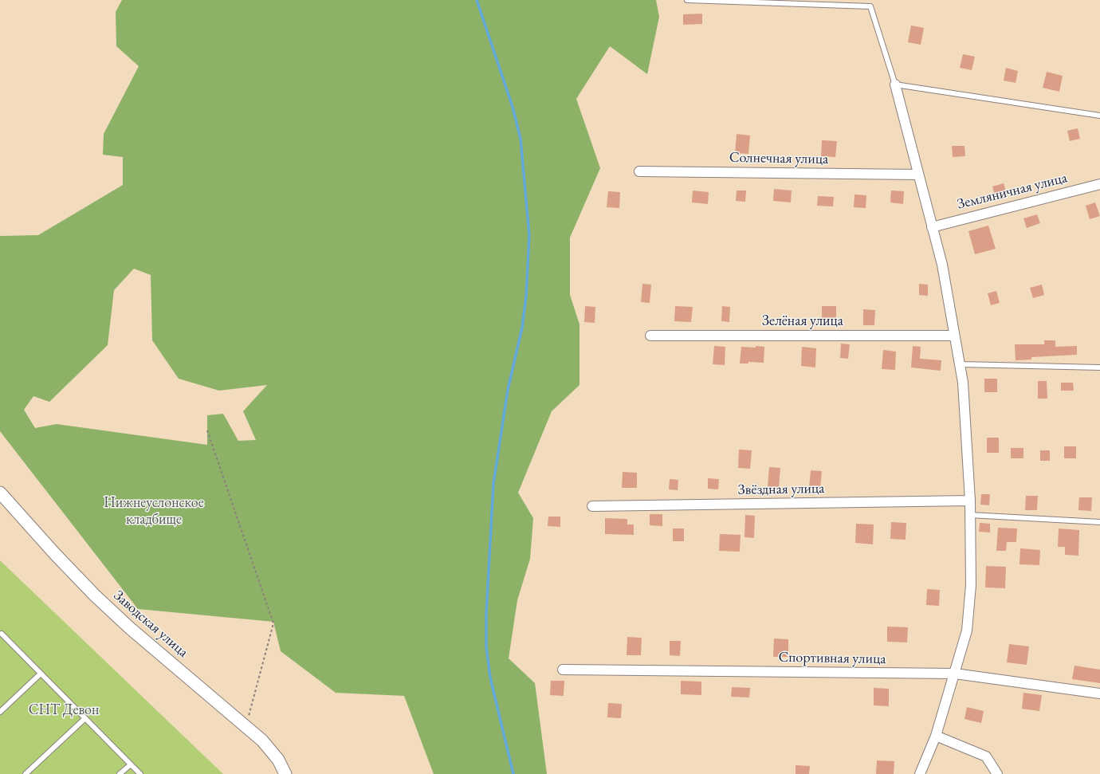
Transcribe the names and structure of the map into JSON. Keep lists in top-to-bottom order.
{
  "streets": {
    "street": [
      "Солнечная улица",
      "Земляничная улица",
      "Зелёная улица",
      "Звёздная улица",
      "Заводская улица",
      "Спортивная улица"
    ]
  },
  "parks": ["Нижнеуслонское кладбище", "СНТ Девон"]
}
